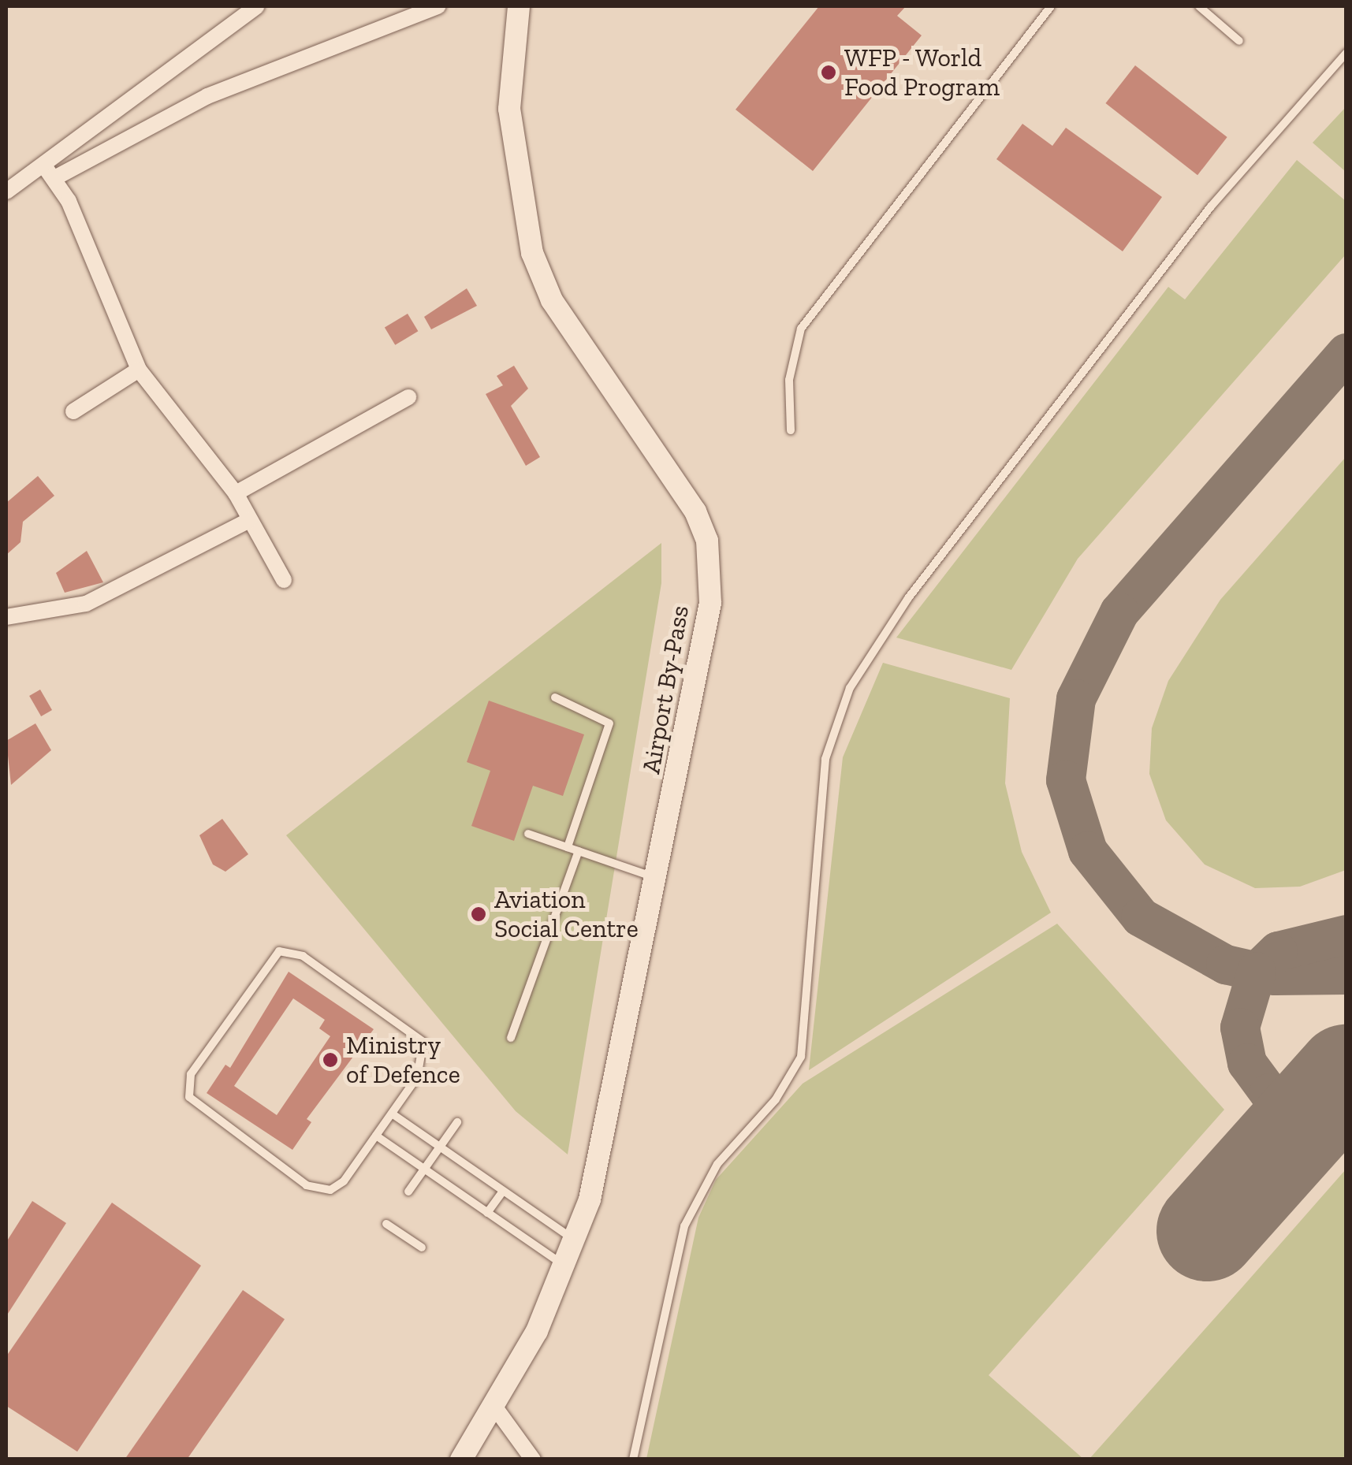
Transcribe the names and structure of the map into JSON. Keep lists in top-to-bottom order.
{
  "streets": {
    "main road": ["Airport By-Pass"]
  },
  "places": ["WFP - World Food Program", "Aviation Social Centre", "Ministry of Defence"]
}
